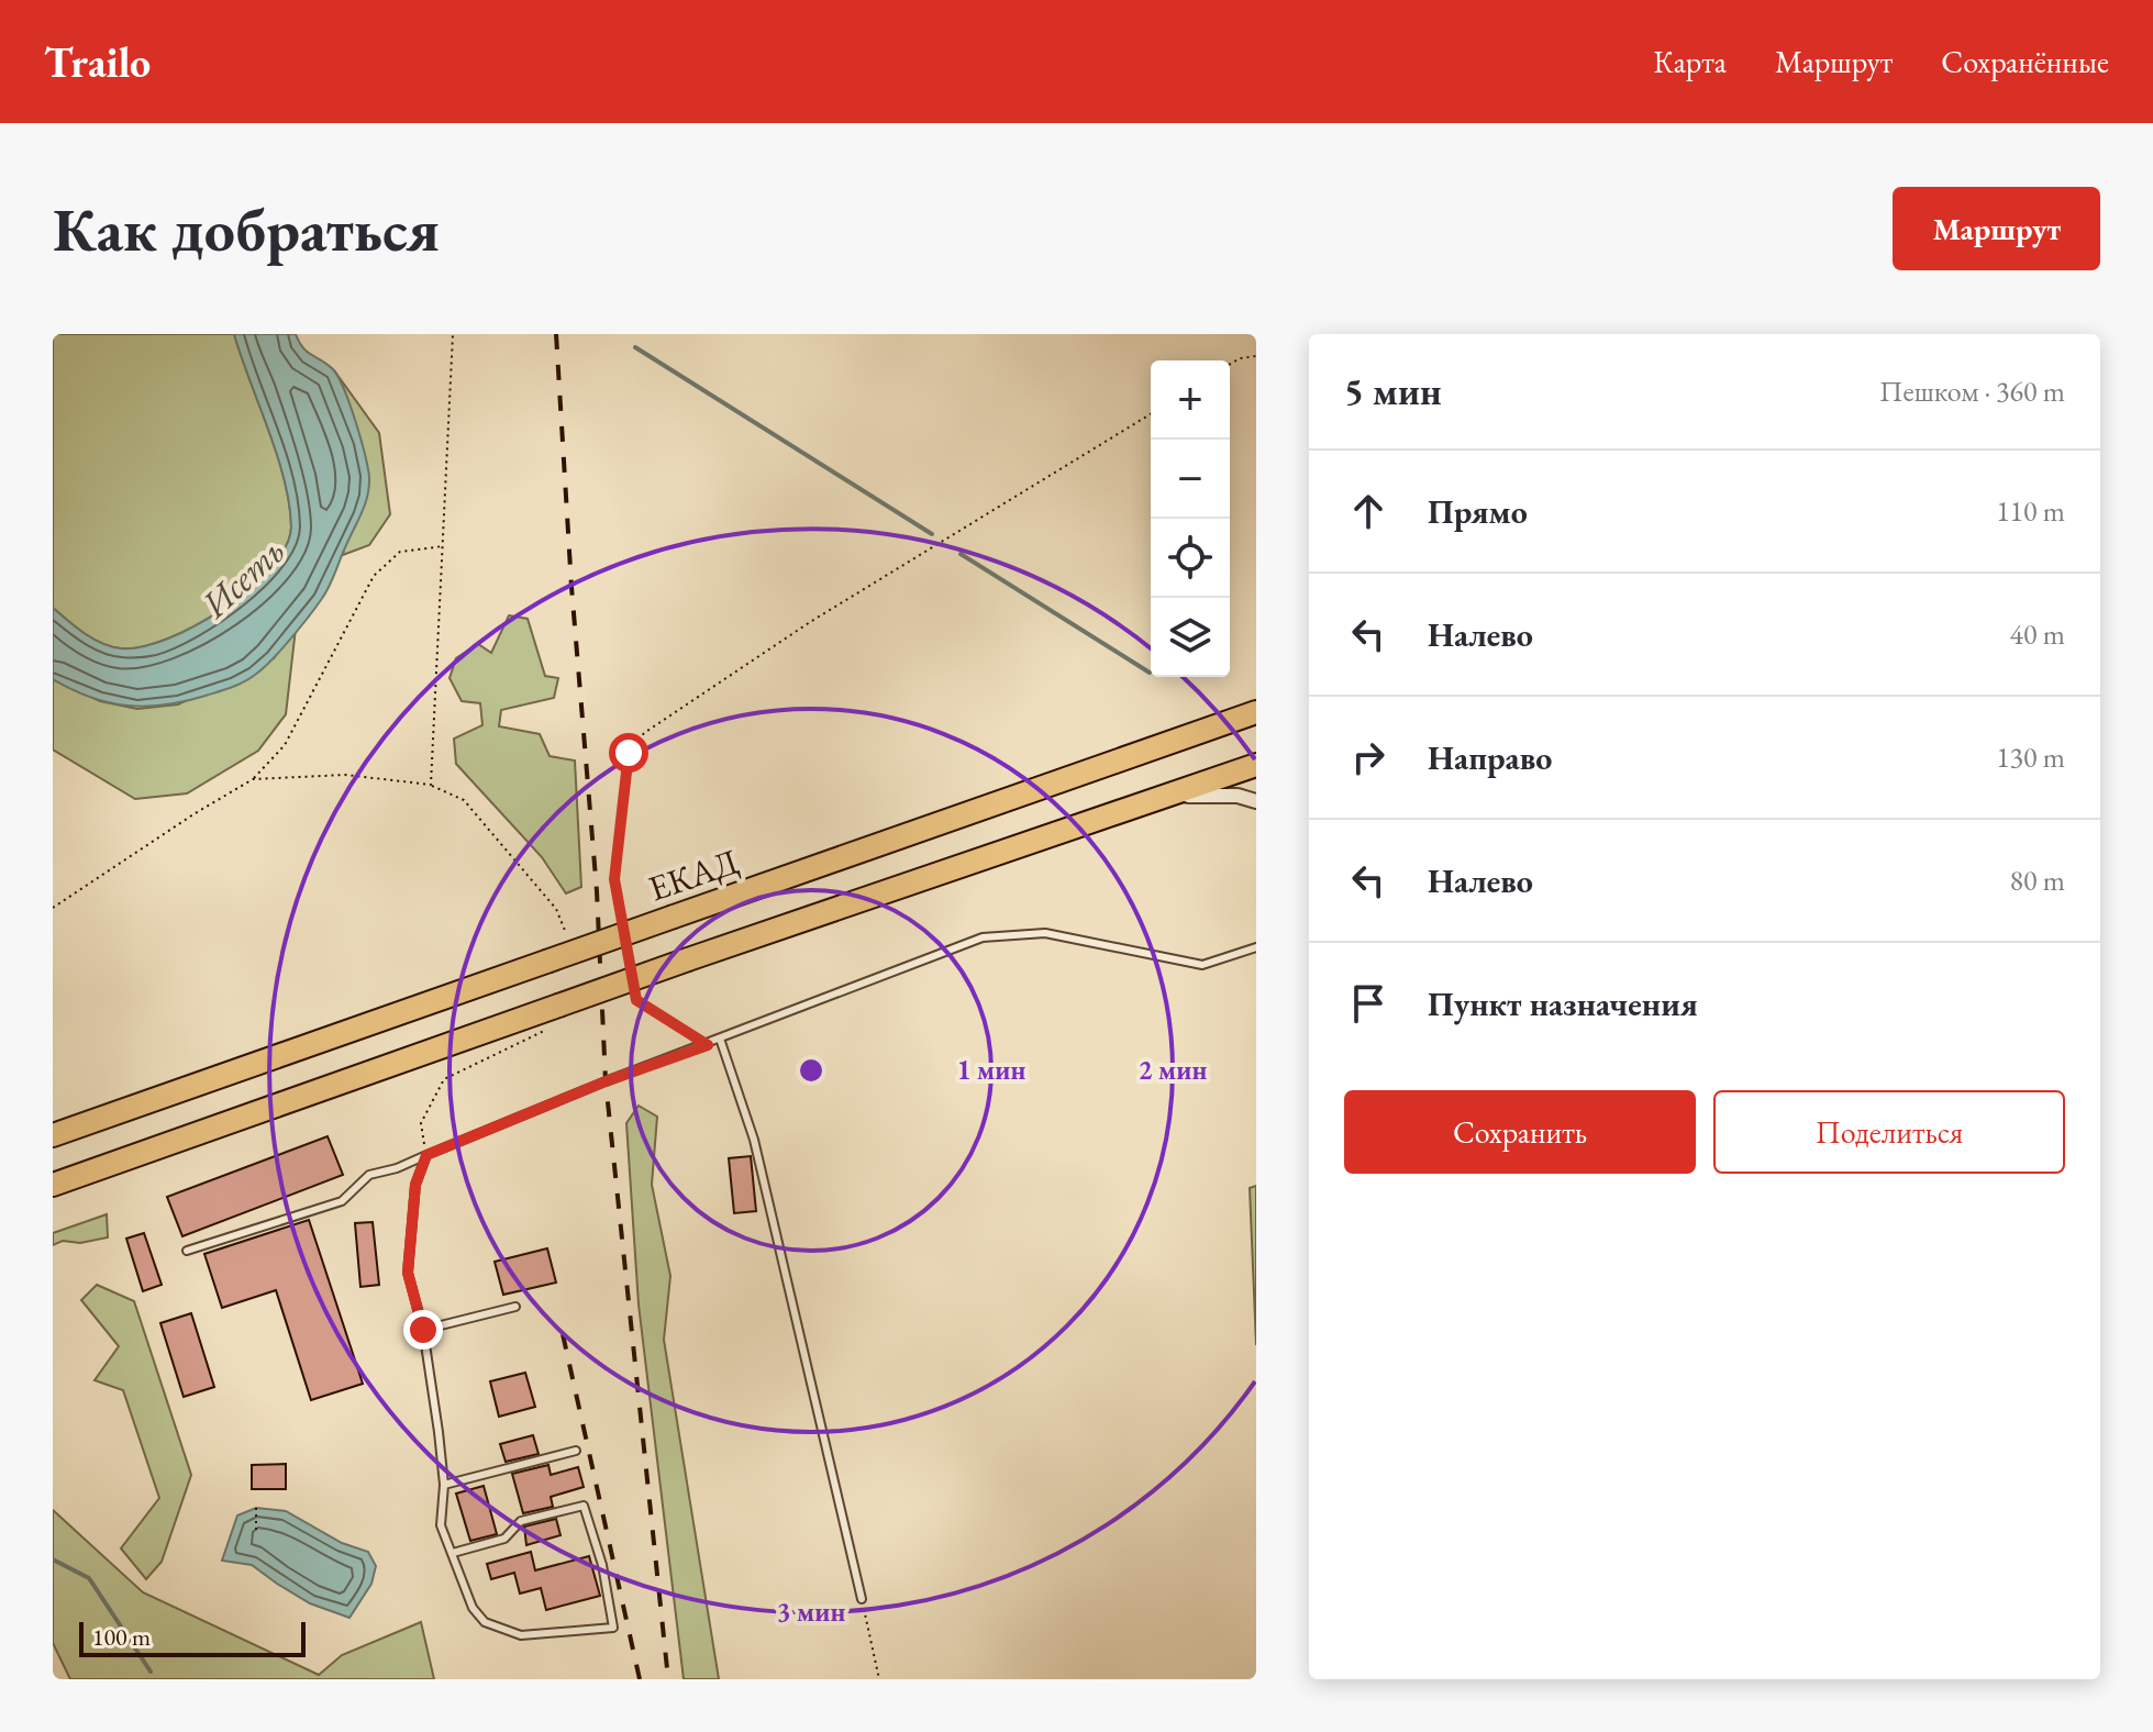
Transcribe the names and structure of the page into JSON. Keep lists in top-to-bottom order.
{
  "streets": {
    "highway": ["ЕКАД"]
  },
  "water": ["Исеть"],
  "scale_bar": "100 m",
  "page": {
    "header": "Trailo",
    "nav": ["Карта", "Маршрут", "Сохранённые"],
    "buttons": [
      "Маршрут",
      ["Сохранить", "Поделиться"]
    ],
    "title": "Как добраться",
    "heading": ["5 мин", "Пешком · 360 m"],
    "map_buttons": ["+", "−"],
    "list": [
      ["Прямо", "110 m"],
      ["Налево", "40 m"],
      ["Направо", "130 m"],
      ["Налево", "80 m"],
      "Пункт назначения"
    ],
    "scale": "100 m"
  },
  "rings": ["1 мин", "2 мин", "3 мин"]
}
